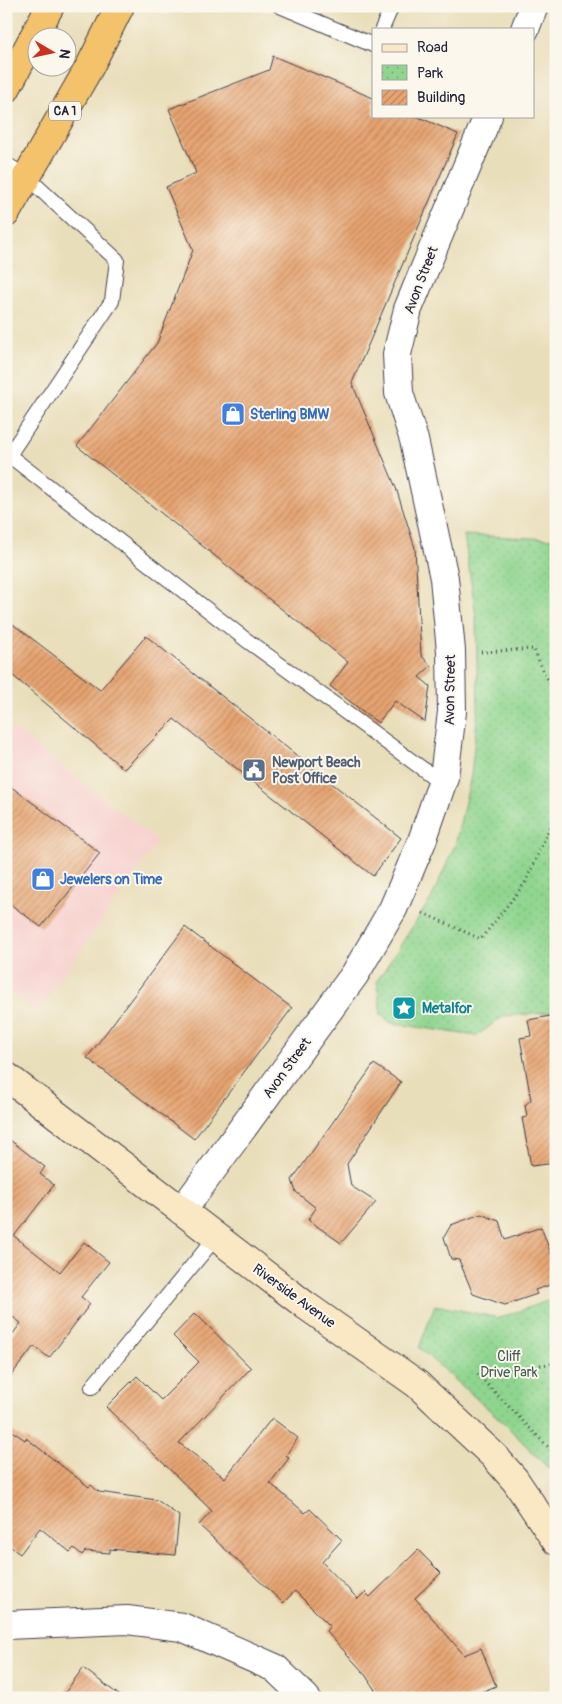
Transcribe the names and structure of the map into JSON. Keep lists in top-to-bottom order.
{
  "streets": {
    "highway": ["CA 1"],
    "main road": ["Riverside Avenue"],
    "street": ["Avon Street"]
  },
  "crossings": [
    ["Avon Street", "Riverside Avenue"]
  ],
  "parks": ["Cliff Drive Park"],
  "places": {
    "shop": ["Sterling BMW", "Jewelers on Time"],
    "public building": ["Newport Beach Post Office"],
    "place": ["Metalfor"]
  },
  "legend": ["Road", "Park", "Building"],
  "north": "right"
}
